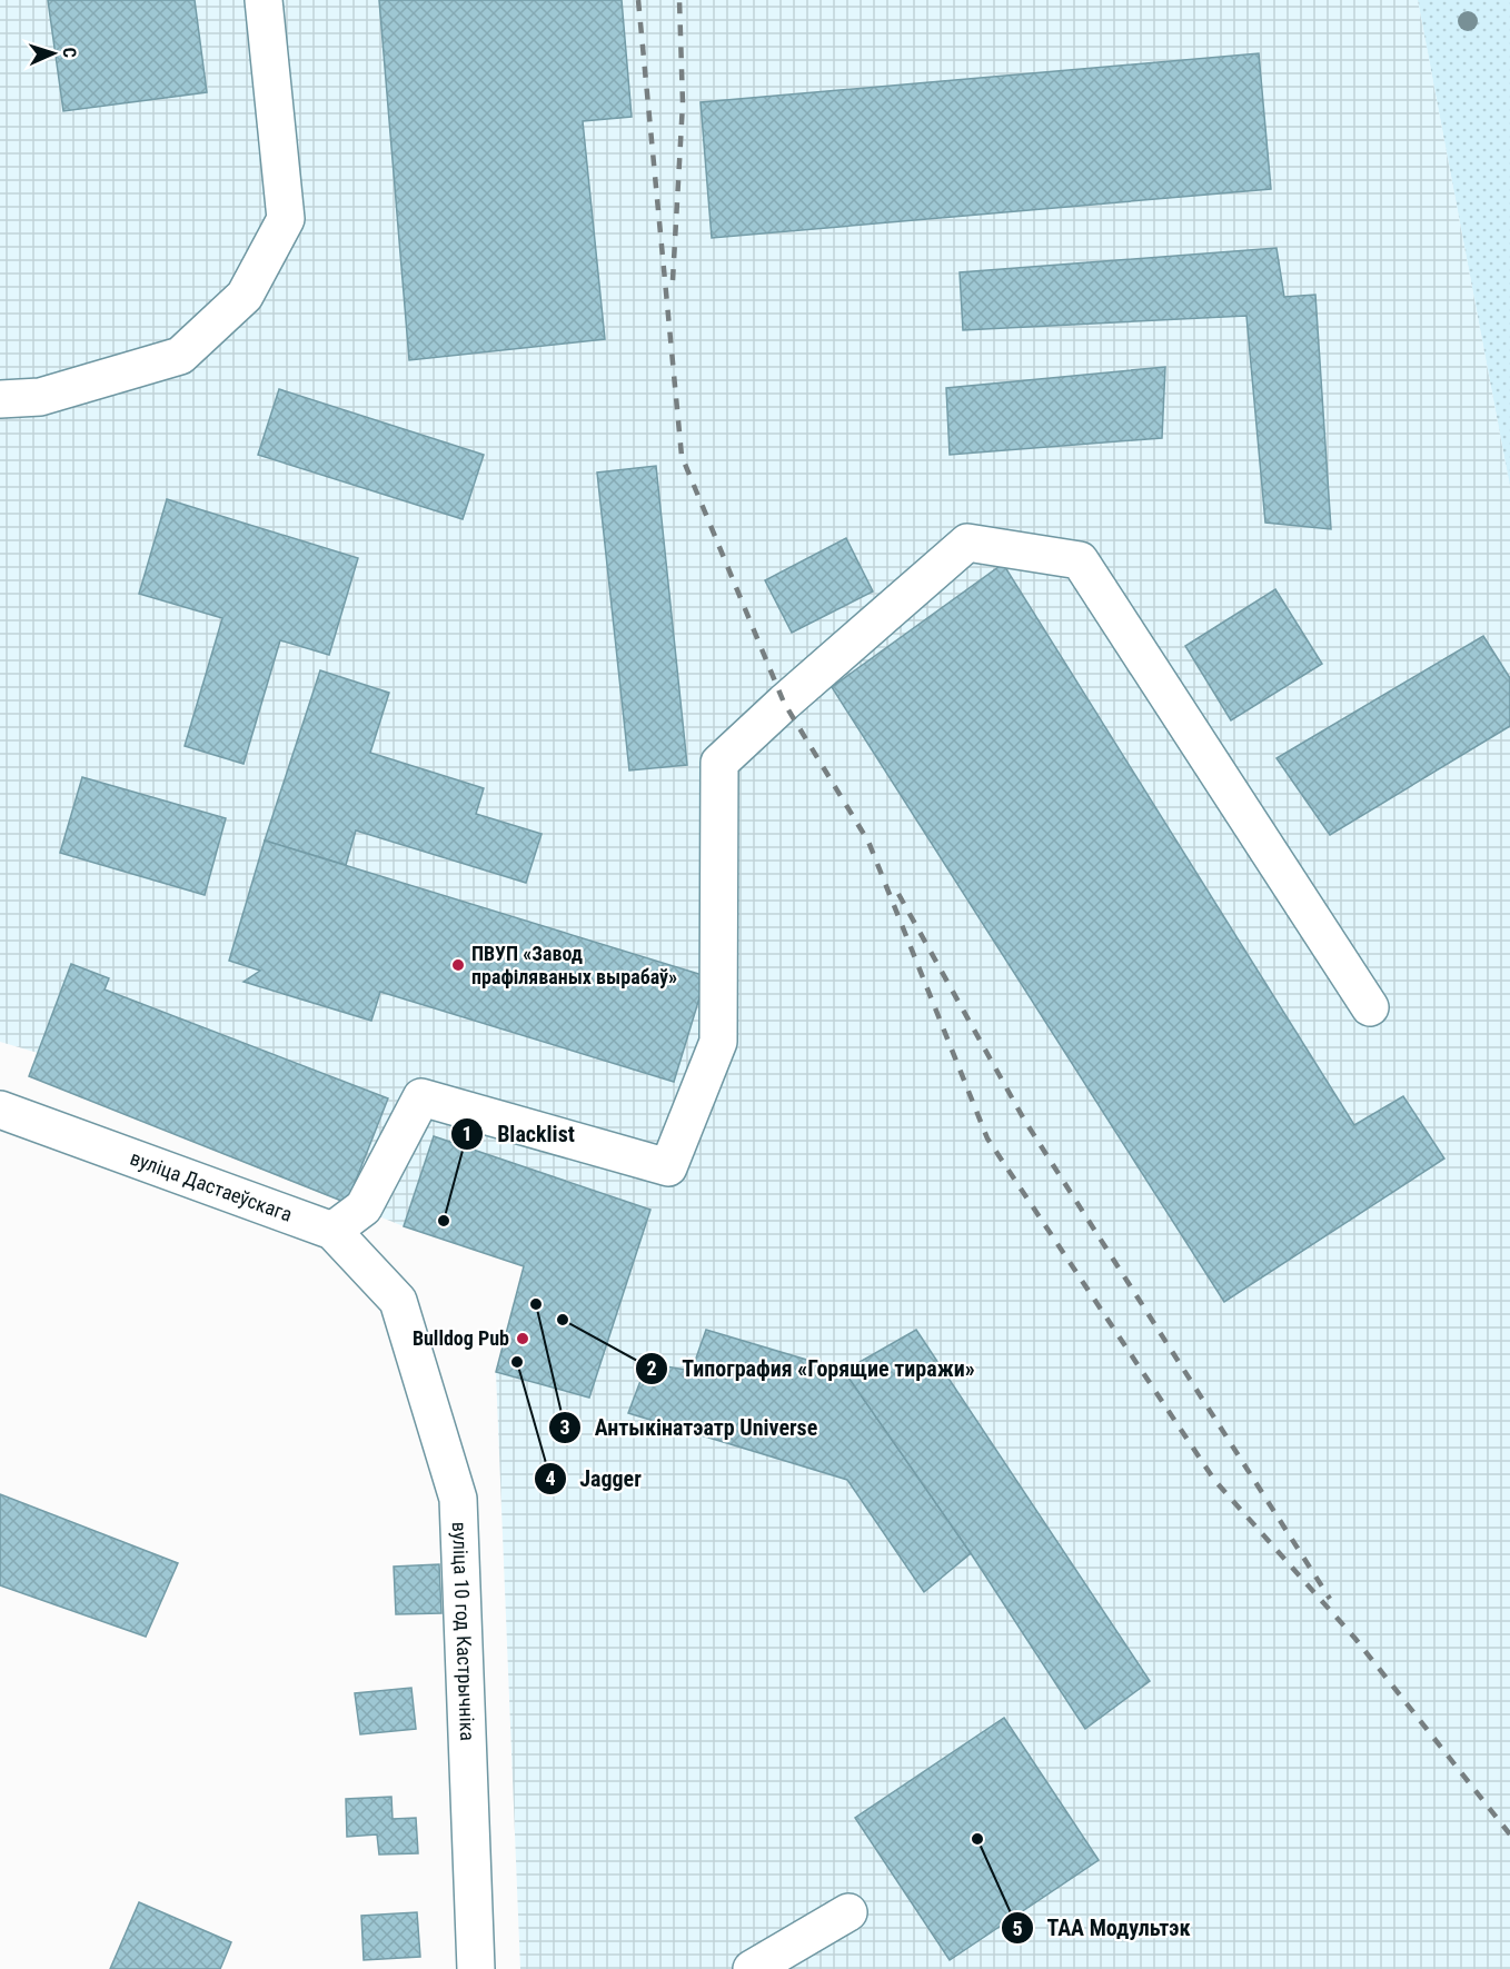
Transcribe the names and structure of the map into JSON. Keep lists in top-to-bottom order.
{
  "streets": {
    "street": ["вуліца Дастаеўскага", "вуліца 10 год Кастрычніка"]
  },
  "crossings": [
    ["вуліца Дастаеўскага", "вуліца 10 год Кастрычніка"]
  ],
  "places": [
    "ПВУП «Завод прафіляваных вырабаў»",
    "Blacklist",
    "Антыкінатэатр Universe",
    "Типография «Горящие тиражи»",
    "Bulldog Pub",
    "Jagger",
    "ТАА Модультэк"
  ],
  "north": "right"
}
